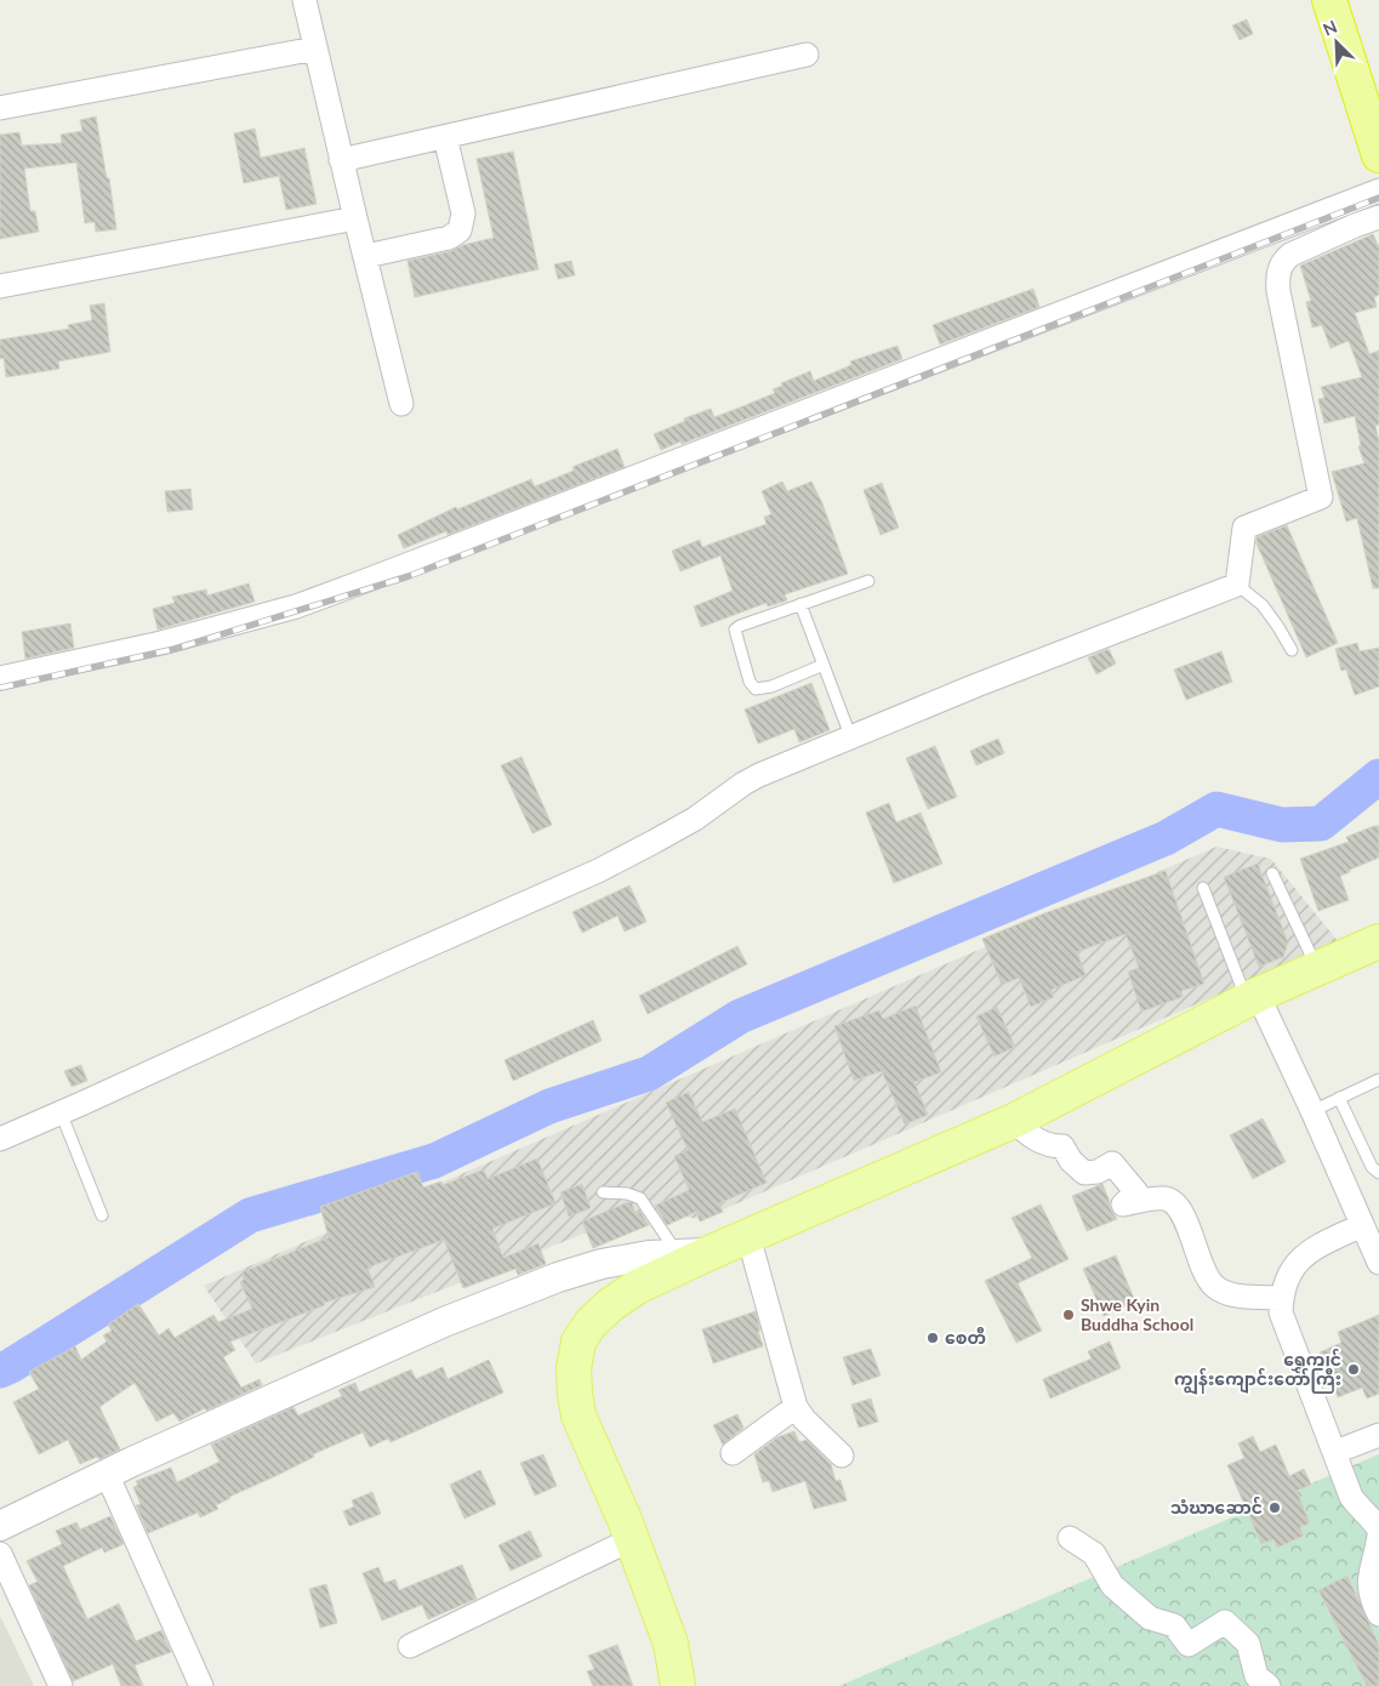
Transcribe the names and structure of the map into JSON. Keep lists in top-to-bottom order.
{
  "places": [
    "Shwe Kyin Buddha School",
    "စေတီ",
    "ရွှေကျင် ကျွန်းကျောင်းတော်ကြီး",
    "သံဃာဆောင်"
  ],
  "north": "top left"
}
